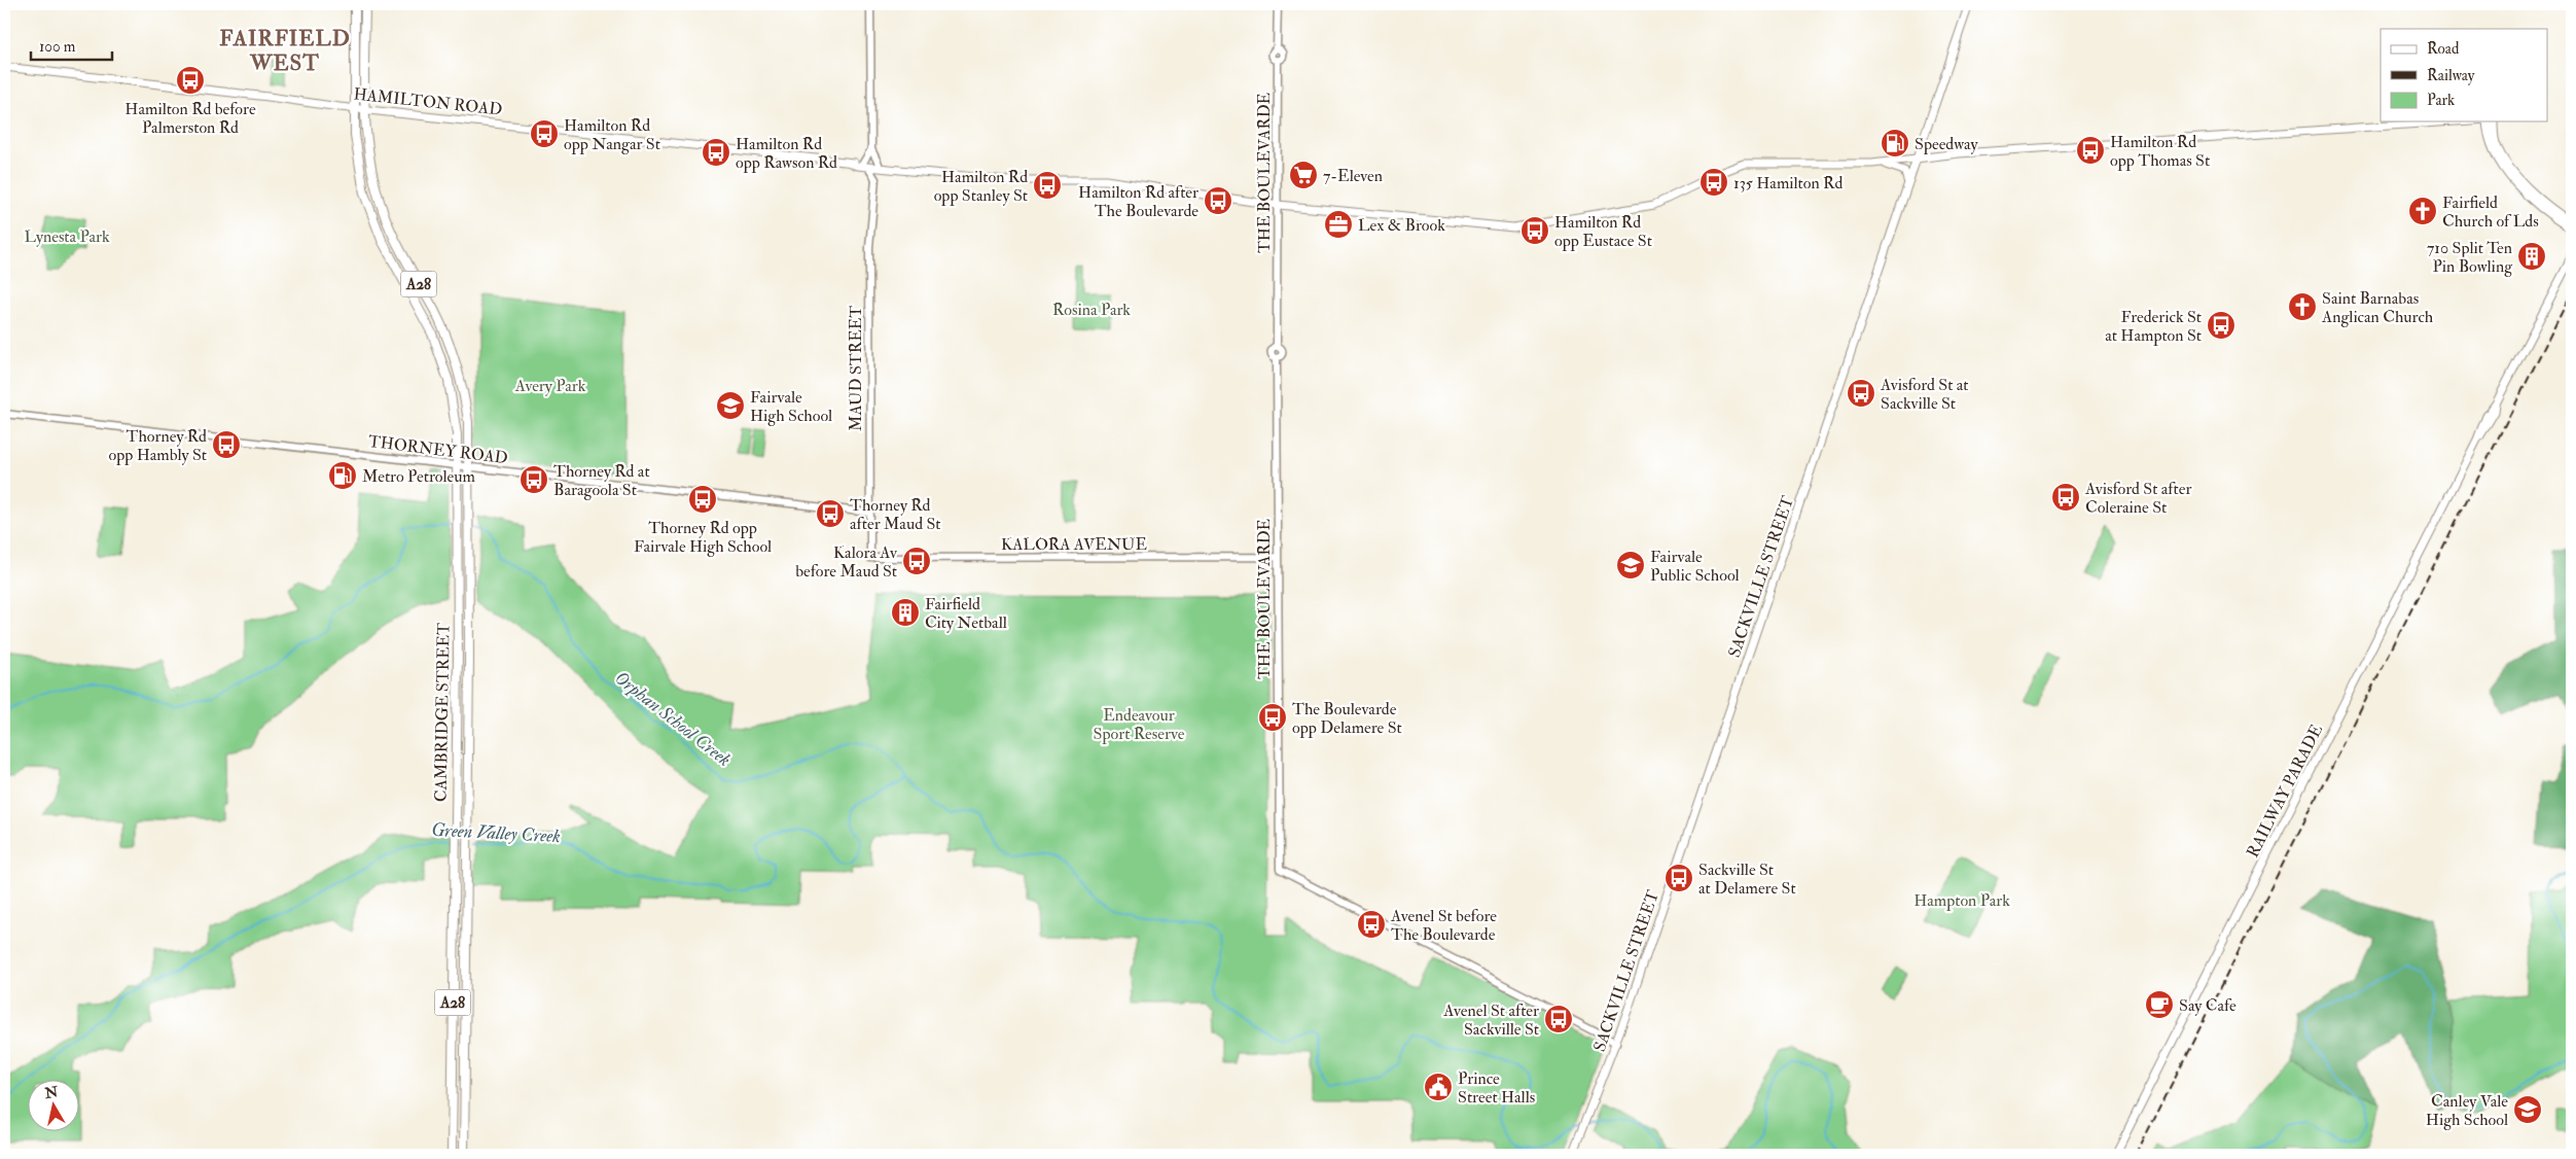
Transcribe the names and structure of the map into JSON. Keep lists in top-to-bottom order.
{
  "streets": {
    "highway": ["A28", "CAMBRIDGE STREET"],
    "main road": ["HAMILTON ROAD", "SACKVILLE STREET", "RAILWAY PARADE"],
    "street": [
      "THE BOULEVARDE",
      "MAUD STREET",
      "THORNEY ROAD",
      "KALORA AVENUE"
    ]
  },
  "crossings": [
    ["HAMILTON ROAD", "THE BOULEVARDE"],
    ["HAMILTON ROAD", "A28"],
    ["HAMILTON ROAD", "SACKVILLE STREET"],
    ["THE BOULEVARDE", "KALORA AVENUE"],
    ["THE BOULEVARDE", "SACKVILLE STREET"],
    ["A28", "THORNEY ROAD"],
    ["A28", "CAMBRIDGE STREET"],
    ["MAUD STREET", "THORNEY ROAD"],
    ["MAUD STREET", "KALORA AVENUE"],
    ["THORNEY ROAD", "CAMBRIDGE STREET"]
  ],
  "districts": ["FAIRFIELD WEST"],
  "water": ["Orphan School Creek", "Green Valley Creek"],
  "parks": [
    "Lynesta Park",
    "Rosina Park",
    "Avery Park",
    "Endeavour Sport Reserve",
    "Hampton Park"
  ],
  "places": {
    "bus stop": [
      "Hamilton Rd before Palmerston Rd",
      "Hamilton Rd opp Nangar St",
      "Hamilton Rd opp Thomas St",
      "Hamilton Rd opp Rawson Rd",
      "135 Hamilton Rd",
      "Hamilton Rd opp Stanley St",
      "Hamilton Rd after The Boulevarde",
      "Hamilton Rd opp Eustace St",
      "Frederick St at Hampton St",
      "Avisford St at Sackville St",
      "Thorney Rd opp Hambly St",
      "Thorney Rd at Baragoola St",
      "Avisford St after Coleraine St",
      "Thorney Rd opp Fairvale High School",
      "Thorney Rd after Maud St",
      "Kalora Av before Maud St",
      "The Boulevarde opp Delamere St",
      "Sackville St at Delamere St",
      "Avenel St before The Boulevarde",
      "Avenel St after Sackville St"
    ],
    "fuel station": ["Speedway", "Metro Petroleum"],
    "supermarket": ["7-Eleven"],
    "church": ["Fairfield Church of Lds", "Saint Barnabas Anglican Church"],
    "office": ["Lex & Brook"],
    "building": ["710 Split Ten Pin Bowling", "Fairfield City Netball"],
    "school or university": ["Fairvale High School", "Fairvale Public School", "Canley Vale High School"],
    "cafe": ["Say Cafe"],
    "public building": ["Prince Street Halls"]
  },
  "legend": ["Road", "Railway", "Park"],
  "scale_bar": "100 m",
  "north": "top"
}
